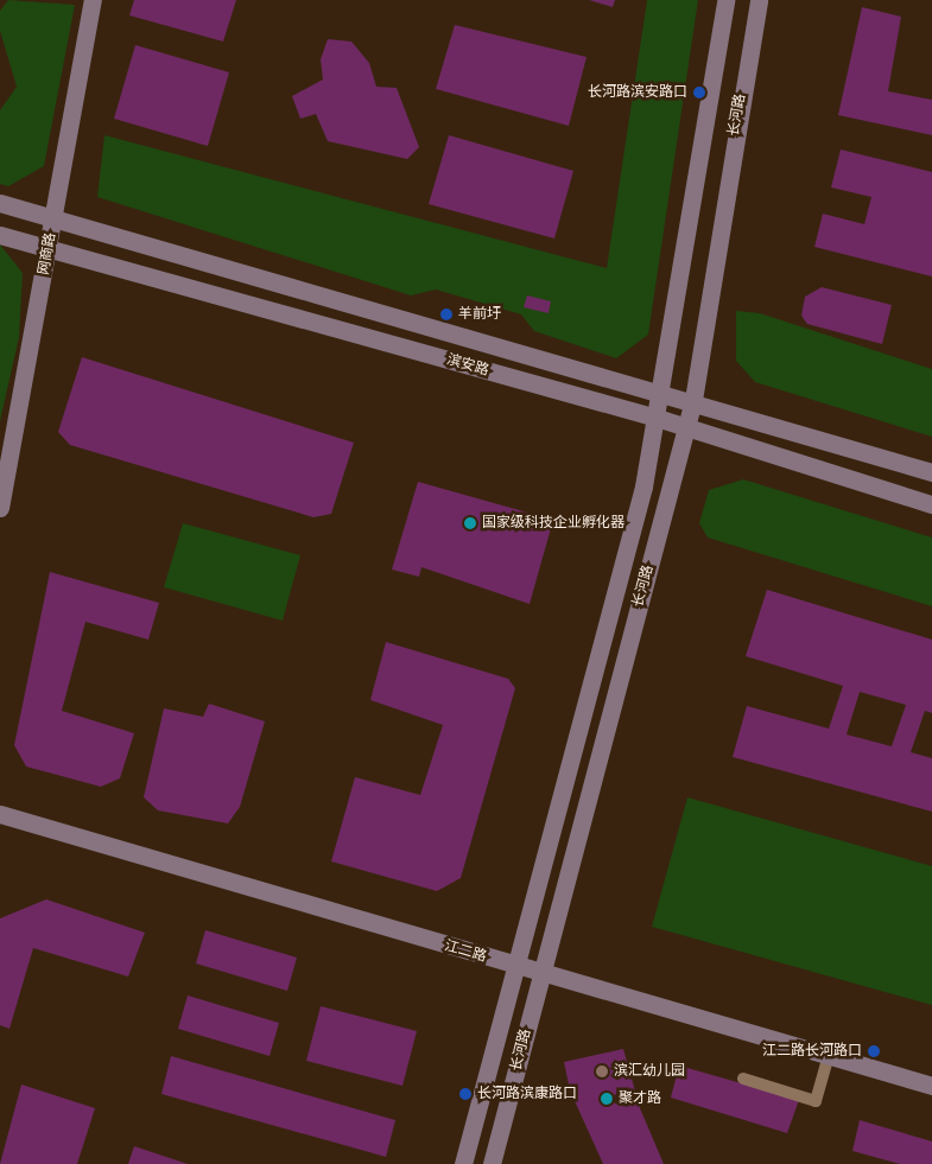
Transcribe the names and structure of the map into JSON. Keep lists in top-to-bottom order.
{
  "streets": {
    "main road": [
      "长河路",
      "网商路",
      "滨安路",
      "江二路"
    ]
  },
  "crossings": [
    ["长河路", "滨安路"],
    ["长河路", "江二路"],
    ["网商路", "滨安路"]
  ],
  "places": [
    "长河路滨安路口",
    "羊前圩",
    "国家级科技企业孵化器",
    "江二路长河路口",
    "滨汇幼儿园",
    "长河路滨康路口",
    "聚才路"
  ]
}
